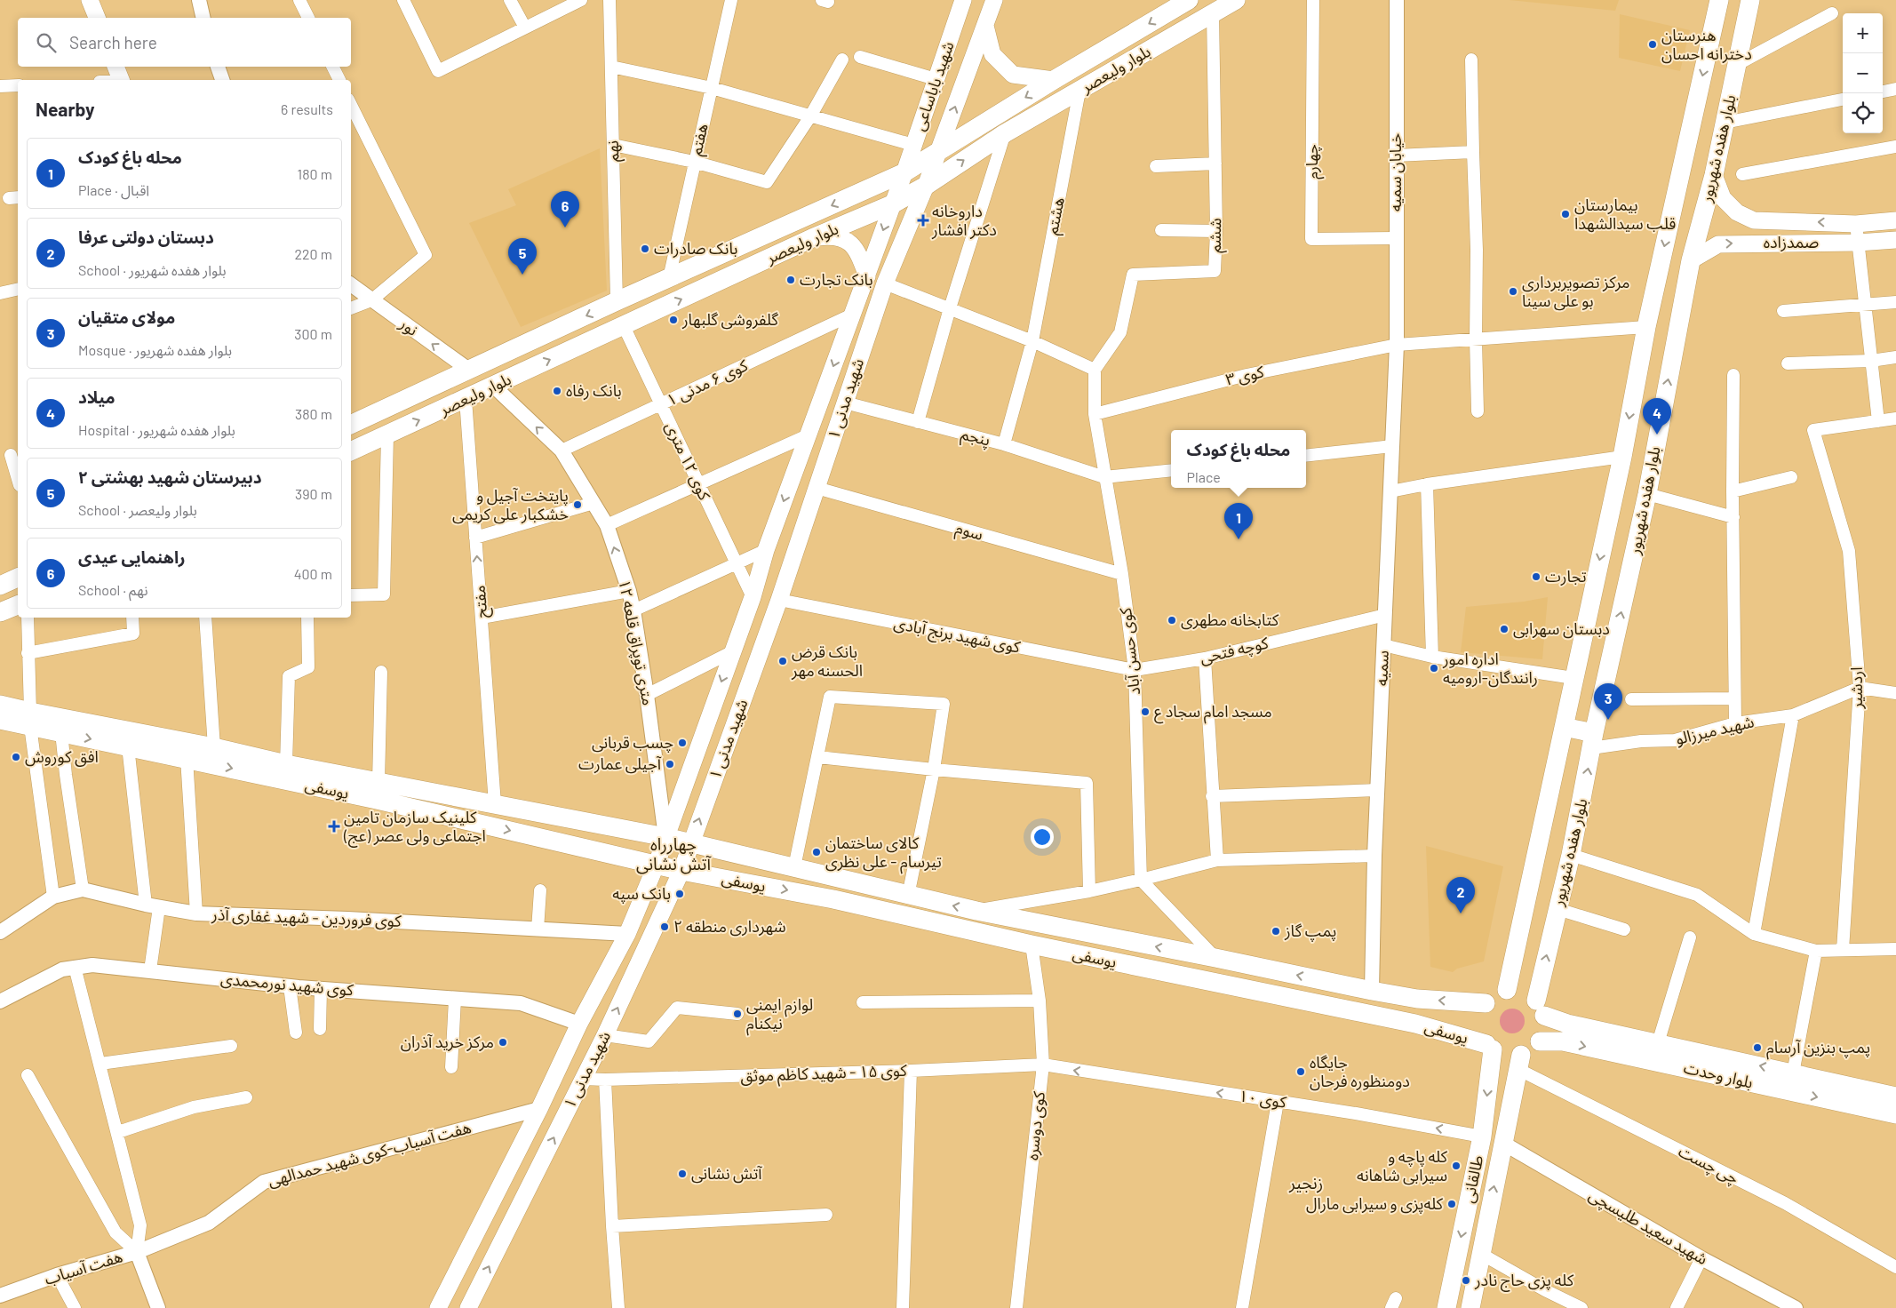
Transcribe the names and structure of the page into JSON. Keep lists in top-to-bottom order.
{
  "streets": {
    "main road": [
      "بلوار ولیعصر",
      "شهید باباساعی",
      "بلوار هفده شهریور",
      "صمدزاده",
      "شهید مدنی ۱",
      "یوسفی",
      "بلوار وحدت",
      "طالقانی"
    ],
    "street": [
      "هفتم",
      "نهم",
      "چهارم",
      "خیابان سمیه",
      "هشتم",
      "ششم",
      "نور",
      "کوی ۳",
      "کوی ۶ مدنی ۱",
      "پنجم",
      "کوی ۱۲ متری",
      "سوم",
      "مفتح",
      "کوی شهید برنج آبادی",
      "۱۲ متری توپراق قلعه",
      "کوچه فتحی",
      "کوی حسن آباد",
      "سمیه",
      "اردشیر",
      "شهید میرزالو",
      "کوی فروردین - شهید غفاری آذر",
      "کوی شهید نورمحمدی",
      "کوی ۱۵ - شهید کاظم موثق",
      "کوی ۱۰",
      "کوی دوسره",
      "هفت آسیاب-کوی شهید حمدالهی",
      "چی چست",
      "شهید سعید طلیسچی",
      "هفت آسیاب"
    ]
  },
  "crossings": [
    ["بلوار ولیعصر", "شهید باباساعی"],
    ["بلوار ولیعصر", "هفتم"],
    ["بلوار ولیعصر", "نهم"],
    ["بلوار ولیعصر", "هشتم"],
    ["بلوار ولیعصر", "ششم"],
    ["بلوار ولیعصر", "نور"],
    ["بلوار ولیعصر", "شهید مدنی ۱"],
    ["بلوار ولیعصر", "کوی ۱۲ متری"],
    ["بلوار ولیعصر", "مفتح"],
    ["بلوار ولیعصر", "۱۲ متری توپراق قلعه"],
    ["شهید باباساعی", "شهید مدنی ۱"],
    ["بلوار هفده شهریور", "صمدزاده"],
    ["بلوار هفده شهریور", "کوی ۳"],
    ["بلوار هفده شهریور", "شهید میرزالو"],
    ["بلوار هفده شهریور", "یوسفی"],
    ["بلوار هفده شهریور", "بلوار وحدت"],
    ["بلوار هفده شهریور", "چی چست"],
    ["بلوار هفده شهریور", "طالقانی"],
    ["چهارم", "خیابان سمیه"],
    ["خیابان سمیه", "کوی ۳"],
    ["خیابان سمیه", "سمیه"],
    ["هشتم", "پنجم"],
    ["ششم", "کوی حسن آباد"],
    ["کوی ۳", "کوی حسن آباد"],
    ["کوی ۳", "سمیه"],
    ["کوی ۶ مدنی ۱", "شهید مدنی ۱"],
    ["کوی ۶ مدنی ۱", "کوی ۱۲ متری"],
    ["کوی ۶ مدنی ۱", "۱۲ متری توپراق قلعه"],
    ["شهید مدنی ۱", "پنجم"],
    ["شهید مدنی ۱", "کوی ۱۲ متری"],
    ["شهید مدنی ۱", "سوم"],
    ["شهید مدنی ۱", "کوی شهید برنج آبادی"],
    ["شهید مدنی ۱", "۱۲ متری توپراق قلعه"],
    ["شهید مدنی ۱", "یوسفی"],
    ["شهید مدنی ۱", "کوی فروردین - شهید غفاری آذر"],
    ["شهید مدنی ۱", "کوی شهید نورمحمدی"],
    ["شهید مدنی ۱", "کوی ۱۵ - شهید کاظم موثق"],
    ["شهید مدنی ۱", "هفت آسیاب-کوی شهید حمدالهی"],
    ["پنجم", "کوی حسن آباد"],
    ["سوم", "کوی حسن آباد"],
    ["مفتح", "یوسفی"],
    ["کوی شهید برنج آبادی", "کوچه فتحی"],
    ["کوی شهید برنج آبادی", "کوی حسن آباد"],
    ["۱۲ متری توپراق قلعه", "یوسفی"],
    ["کوچه فتحی", "کوی حسن آباد"],
    ["کوچه فتحی", "سمیه"],
    ["سمیه", "یوسفی"],
    ["اردشیر", "شهید میرزالو"],
    ["یوسفی", "بلوار وحدت"],
    ["یوسفی", "کوی دوسره"],
    ["یوسفی", "چی چست"],
    ["یوسفی", "طالقانی"],
    ["کوی ۱۵ - شهید کاظم موثق", "کوی ۱۰"],
    ["کوی ۱۵ - شهید کاظم موثق", "کوی دوسره"],
    ["بلوار وحدت", "چی چست"],
    ["بلوار وحدت", "طالقانی"],
    ["کوی ۱۰", "کوی دوسره"],
    ["کوی ۱۰", "طالقانی"],
    ["هفت آسیاب-کوی شهید حمدالهی", "هفت آسیاب"],
    ["چی چست", "طالقانی"],
    ["طالقانی", "شهید سعید طلیسچی"]
  ],
  "one_way": ["نور", "کوی ۱۰"],
  "districts": ["چهارراه آتش نشانی", "زنجیر"],
  "places": {
    "other": [
      "هنرستان دخترانه احسان",
      "بیمارستان قلب سیدالشهدا",
      "بانک صادرات",
      "بانک تجارت",
      "مرکز تصویربرداری بو علی سینا",
      "گلفروشی گلبهار",
      "بانک رفاه",
      "پایتخت آجیل و خشکبار علی کریمی",
      "تجارت",
      "کتابخانه مطهری",
      "دبستان سهرابی",
      "بانک قرض الحسنه مهر",
      "اداره امور رانندگان-ارومیه",
      "مسجد امام سجاد ع",
      "چسب قربانی",
      "افق کوروش",
      "آجیلی عمارت",
      "کالای ساختمان تیرسام - علی نظری",
      "بانک سپه",
      "شهرداری منطقه ۲",
      "پمپ گاز",
      "لوازم ایمنی نیکنام",
      "مرکز خرید آذران",
      "پمپ بنزین آرسام",
      "جایگاه دومنظوره فرحان",
      "کله پاچه و سیرابی شاهانه",
      "آتش نشانی",
      "کله‌پزی و سیرابی مارال",
      "کله پزى حاج نادر"
    ],
    "health": ["داروخانه دکتر افشار", "کلینیک سازمان تامین اجتماعی ولی عصر (عج)"]
  },
  "page": {
    "map_buttons": ["+", "−"],
    "search": "Search here",
    "heading": ["Nearby", "6 results"],
    "list": [
      {
        "mark": "1",
        "name": "محله باغ کودک",
        "note": "Place · اقبال",
        "value": "180 m"
      },
      {
        "mark": "2",
        "name": "دبستان دولتی عرفا",
        "note": "School · بلوار هفده شهریور",
        "value": "220 m"
      },
      {
        "mark": "3",
        "name": "مولای متقیان",
        "note": "Mosque · بلوار هفده شهریور",
        "value": "300 m"
      },
      {
        "mark": "4",
        "name": "میلاد",
        "note": "Hospital · بلوار هفده شهریور",
        "value": "380 m"
      },
      {
        "mark": "5",
        "name": "دبیرستان شهید بهشتی ۲",
        "note": "School · بلوار ولیعصر",
        "value": "390 m"
      },
      {
        "mark": "6",
        "name": "راهنمایی عیدی",
        "note": "School · نهم",
        "value": "400 m"
      }
    ],
    "pins": [
      "6",
      "5",
      "4",
      "1",
      "3",
      "2"
    ],
    "popup": ["محله باغ کودک", "Place"]
  }
}
